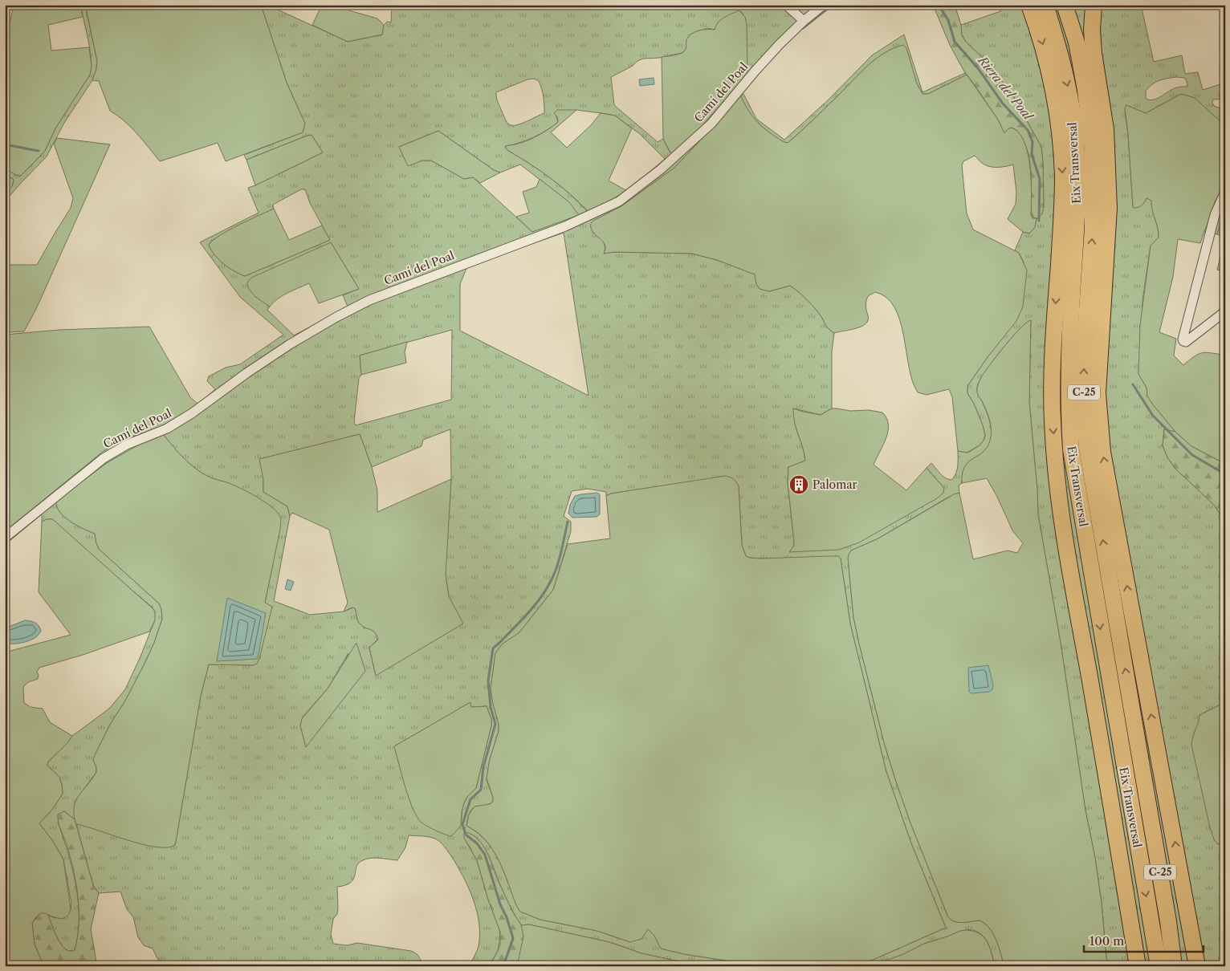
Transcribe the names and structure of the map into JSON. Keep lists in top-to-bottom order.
{
  "streets": {
    "highway": ["Eix Transversal", "C-25"],
    "street": ["Camí del Poal"]
  },
  "water": ["Riera del Poal"],
  "places": {
    "building": ["Palomar"]
  },
  "scale_bar": "100 m"
}
